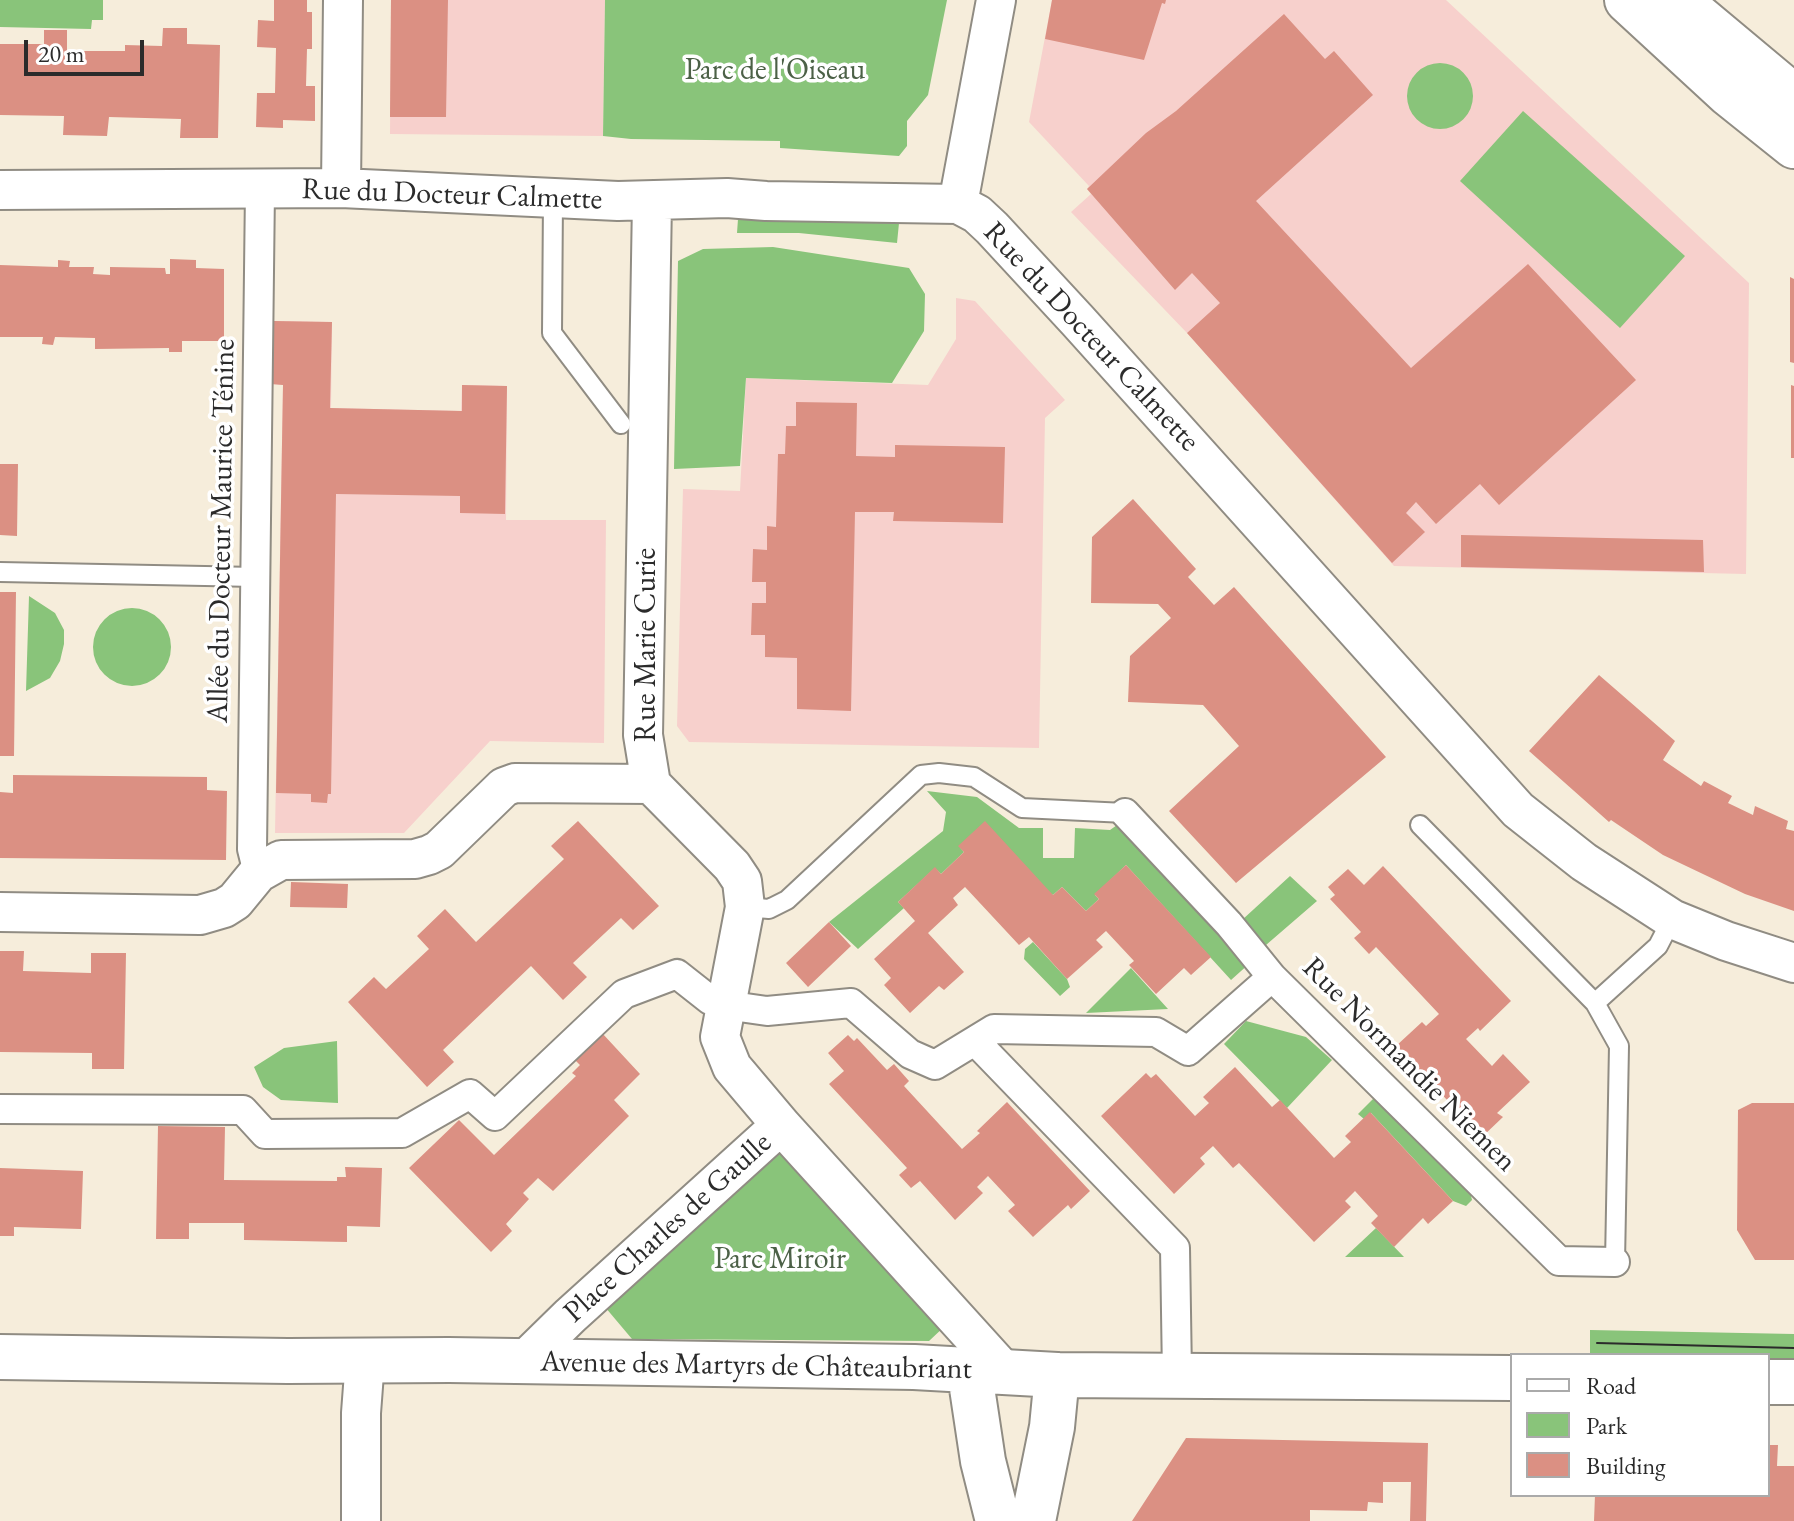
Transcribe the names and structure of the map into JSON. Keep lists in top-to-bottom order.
{
  "streets": {
    "street": [
      "Rue du Docteur Calmette",
      "Allée du Docteur Maurice Ténine",
      "Rue Marie Curie",
      "Rue Normandie Niemen",
      "Place Charles de Gaulle",
      "Avenue des Martyrs de Châteaubriant"
    ]
  },
  "crossings": [
    ["Rue du Docteur Calmette", "Allée du Docteur Maurice Ténine"],
    ["Rue du Docteur Calmette", "Rue Marie Curie"],
    ["Rue Marie Curie", "Rue Normandie Niemen"],
    ["Rue Marie Curie", "Place Charles de Gaulle"],
    ["Place Charles de Gaulle", "Avenue des Martyrs de Châteaubriant"]
  ],
  "parks": ["Parc de l'Oiseau", "Parc Miroir"],
  "legend": ["Road", "Park", "Building"],
  "scale_bar": "20 m"
}
